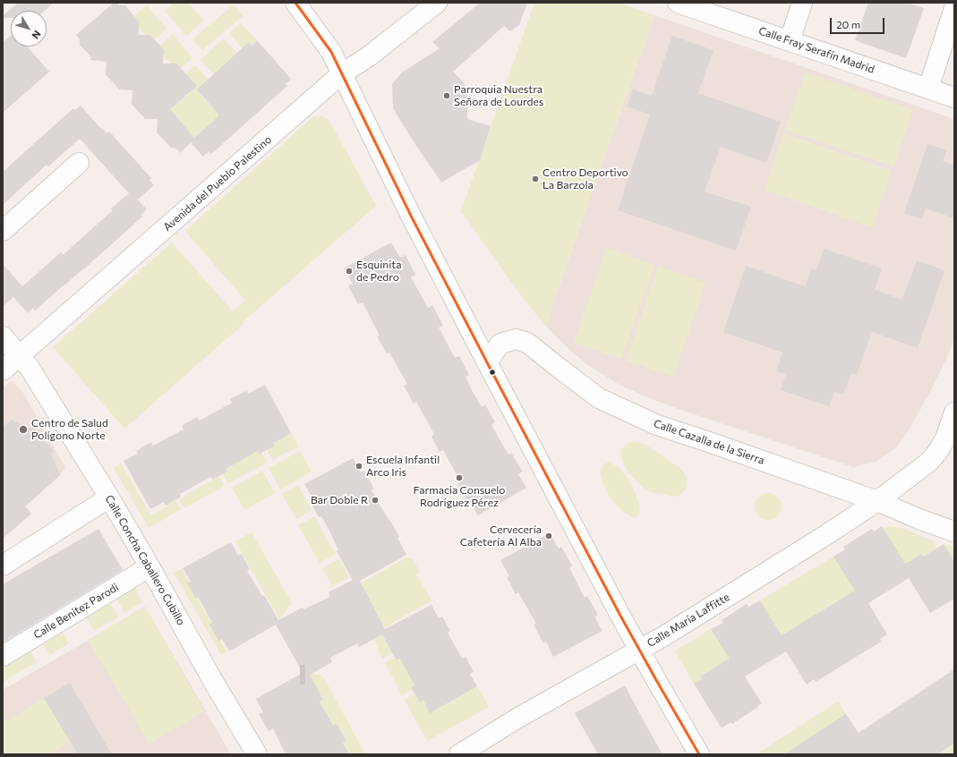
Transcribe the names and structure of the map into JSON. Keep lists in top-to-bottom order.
{
  "streets": {
    "street": [
      "Calle Fray Serafín Madrid",
      "Avenida del Pueblo Palestino",
      "Calle Cazalla de la Sierra",
      "Calle Concha Caballero Cubillo",
      "Calle Benitez Parodi",
      "Calle María Laffitte"
    ]
  },
  "crossings": [
    ["Avenida del Pueblo Palestino", "Calle Concha Caballero Cubillo"],
    ["Calle Cazalla de la Sierra", "Calle María Laffitte"],
    ["Calle Concha Caballero Cubillo", "Calle Benitez Parodi"]
  ],
  "places": [
    "Parroquia Nuestra Señora de Lourdes",
    "Centro Deportivo La Barzola",
    "Esquinita de Pedro",
    "Centro de Salud Polígono Norte",
    "Escuela Infantil Arco Iris",
    "Farmacia Consuelo Rodríguez Pérez",
    "Bar Doble R",
    "Cervecería Cafetería Al Alba"
  ],
  "scale_bar": "20 m",
  "north": "bottom right"
}
